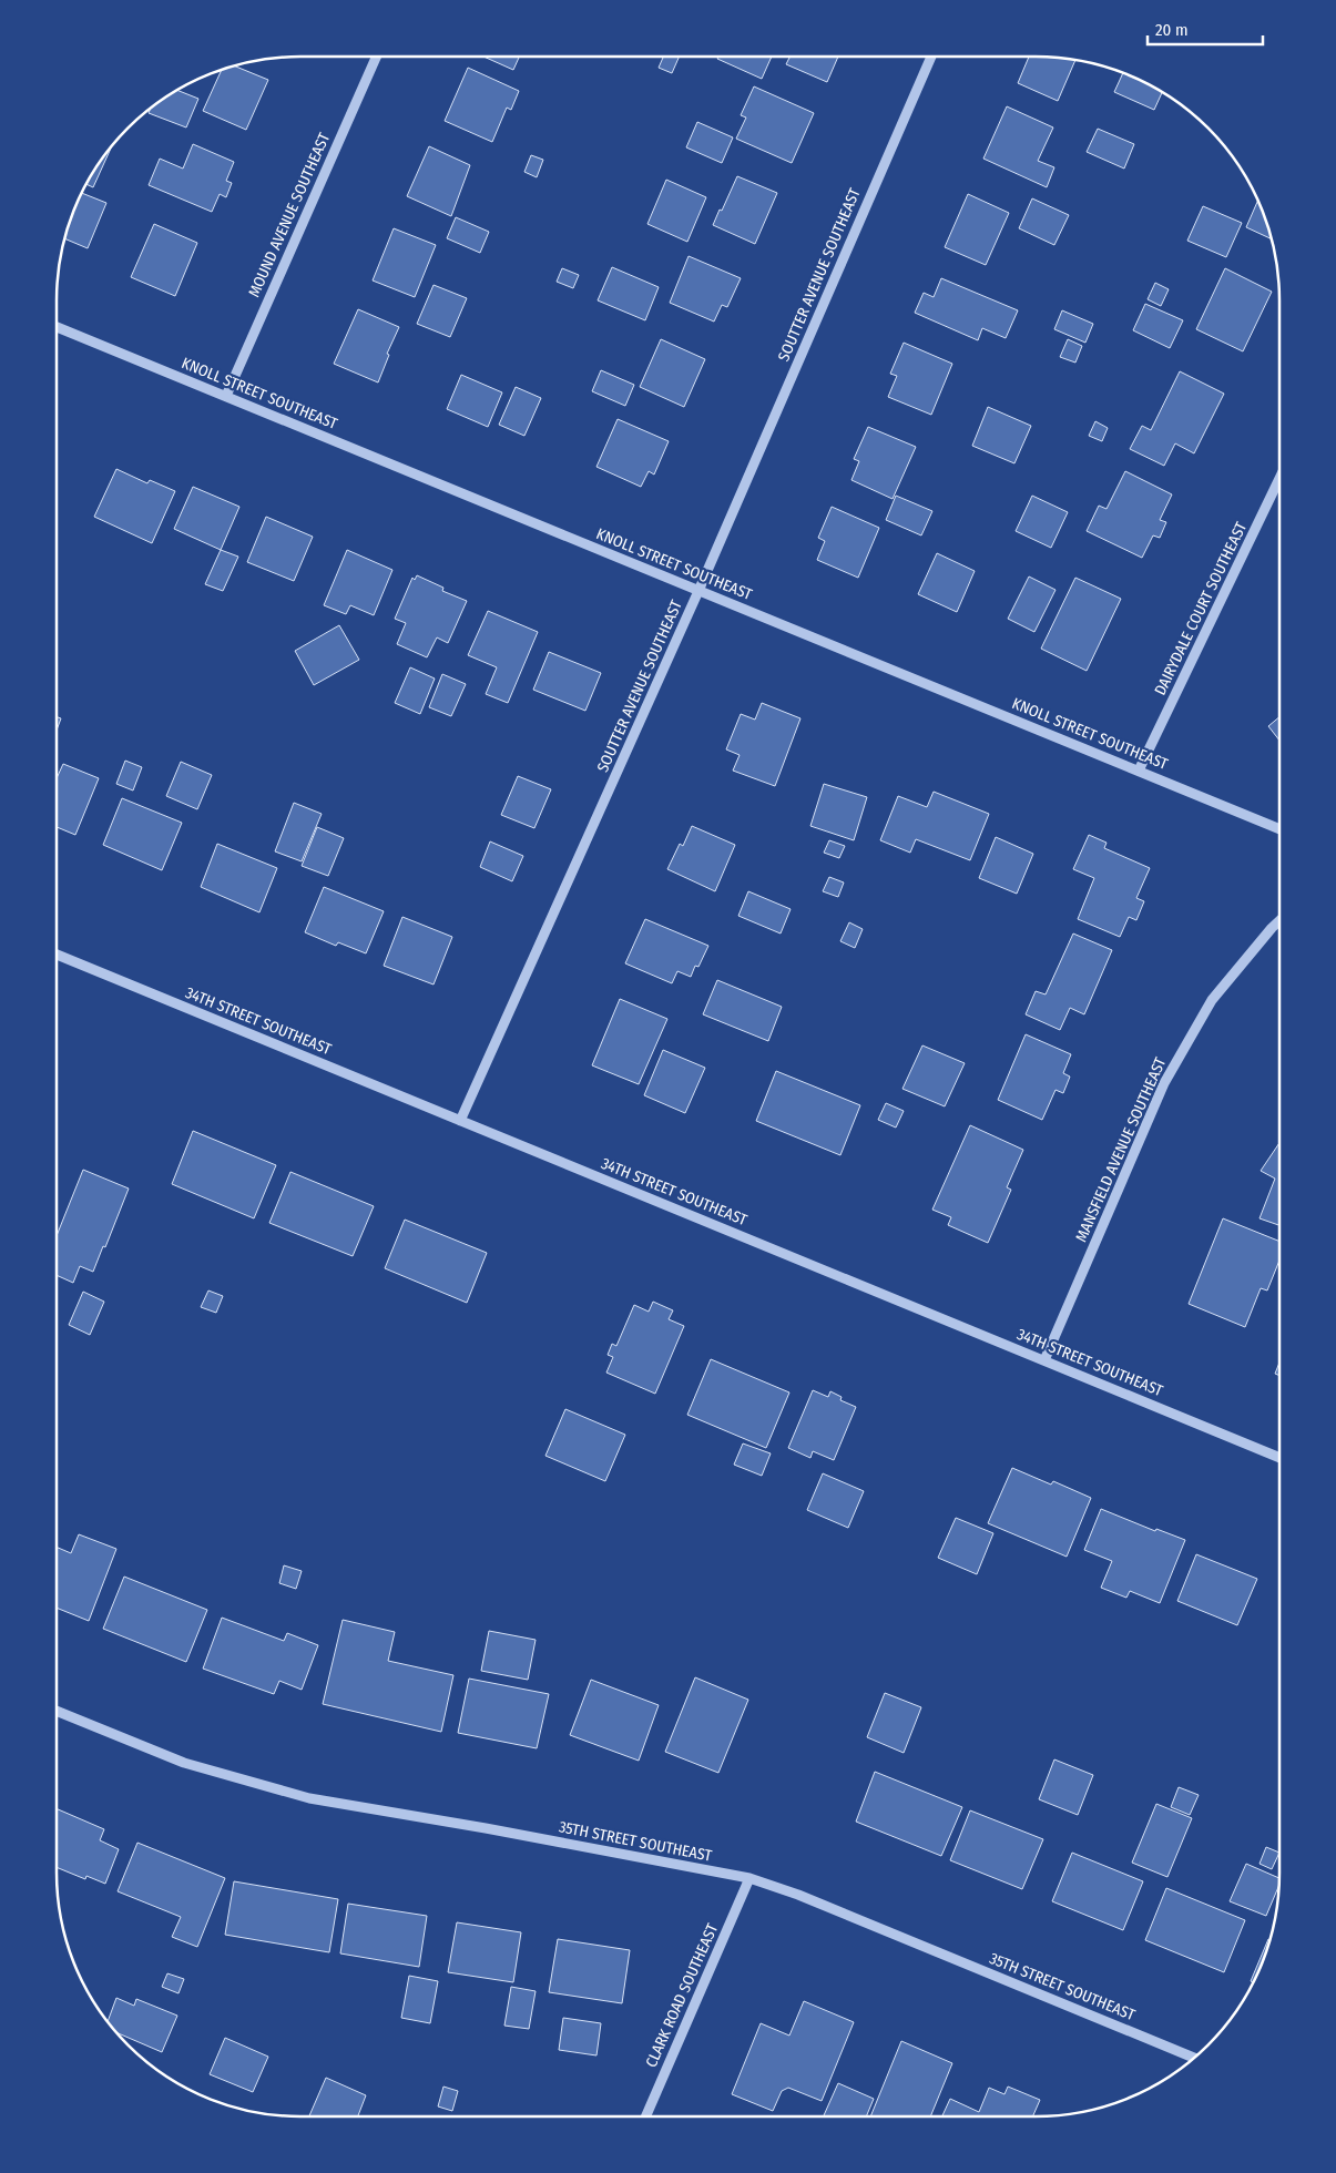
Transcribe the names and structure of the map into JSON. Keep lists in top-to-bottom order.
{
  "streets": {
    "street": [
      "MOUND AVENUE SOUTHEAST",
      "SOUTTER AVENUE SOUTHEAST",
      "KNOLL STREET SOUTHEAST",
      "DAIRYDALE COURT SOUTHEAST",
      "34TH STREET SOUTHEAST",
      "MANSFIELD AVENUE SOUTHEAST",
      "35TH STREET SOUTHEAST",
      "CLARK ROAD SOUTHEAST"
    ]
  },
  "crossings": [
    ["MOUND AVENUE SOUTHEAST", "KNOLL STREET SOUTHEAST"],
    ["SOUTTER AVENUE SOUTHEAST", "KNOLL STREET SOUTHEAST"],
    ["SOUTTER AVENUE SOUTHEAST", "34TH STREET SOUTHEAST"],
    ["KNOLL STREET SOUTHEAST", "DAIRYDALE COURT SOUTHEAST"],
    ["34TH STREET SOUTHEAST", "MANSFIELD AVENUE SOUTHEAST"],
    ["35TH STREET SOUTHEAST", "CLARK ROAD SOUTHEAST"]
  ],
  "scale_bar": "20 m"
}
